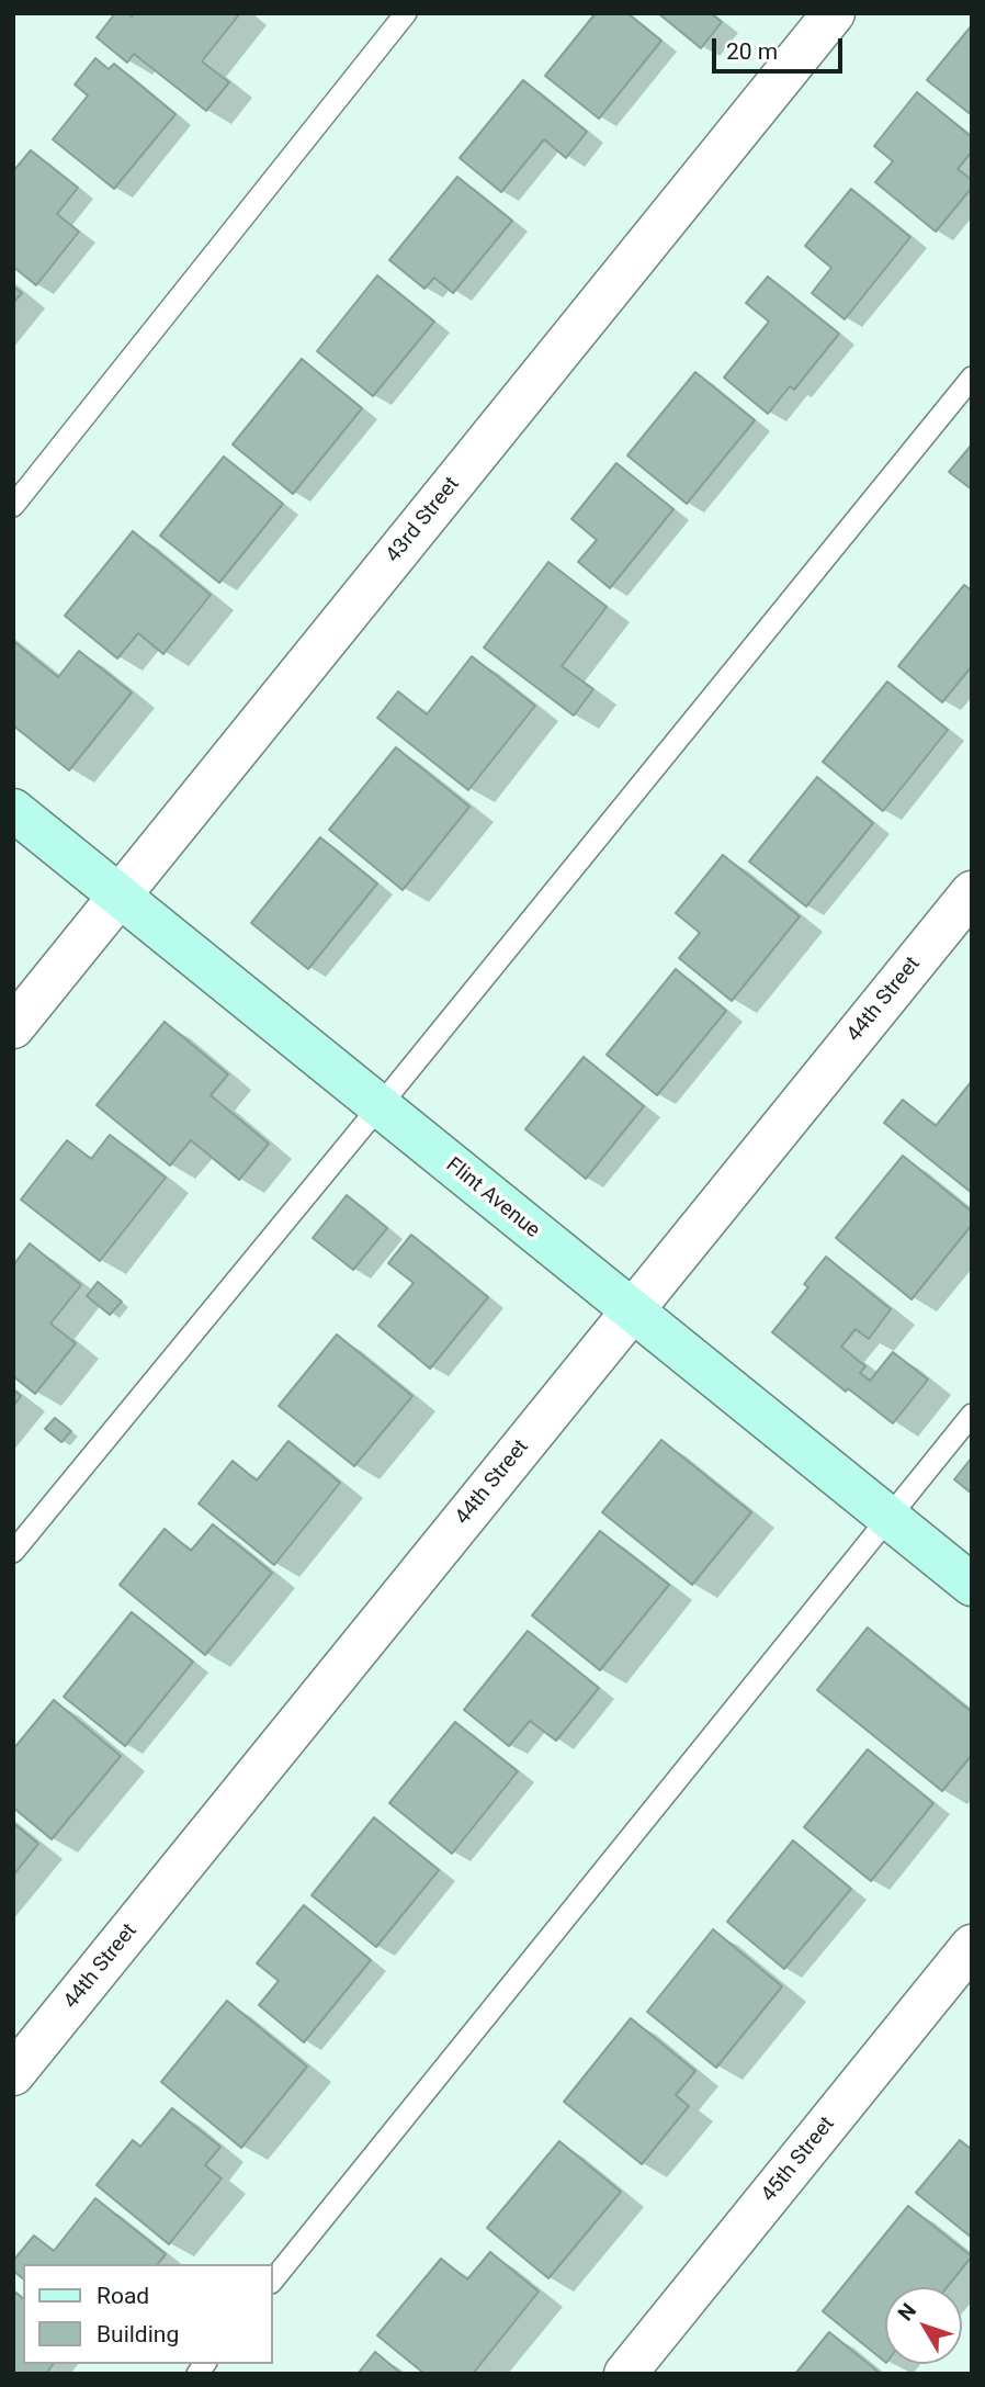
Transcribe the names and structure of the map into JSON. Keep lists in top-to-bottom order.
{
  "streets": {
    "street": [
      "43rd Street",
      "44th Street",
      "Flint Avenue",
      "45th Street"
    ]
  },
  "crossings": [
    ["43rd Street", "Flint Avenue"],
    ["44th Street", "Flint Avenue"]
  ],
  "legend": ["Road", "Building"],
  "scale_bar": "20 m",
  "north": "top left"
}
